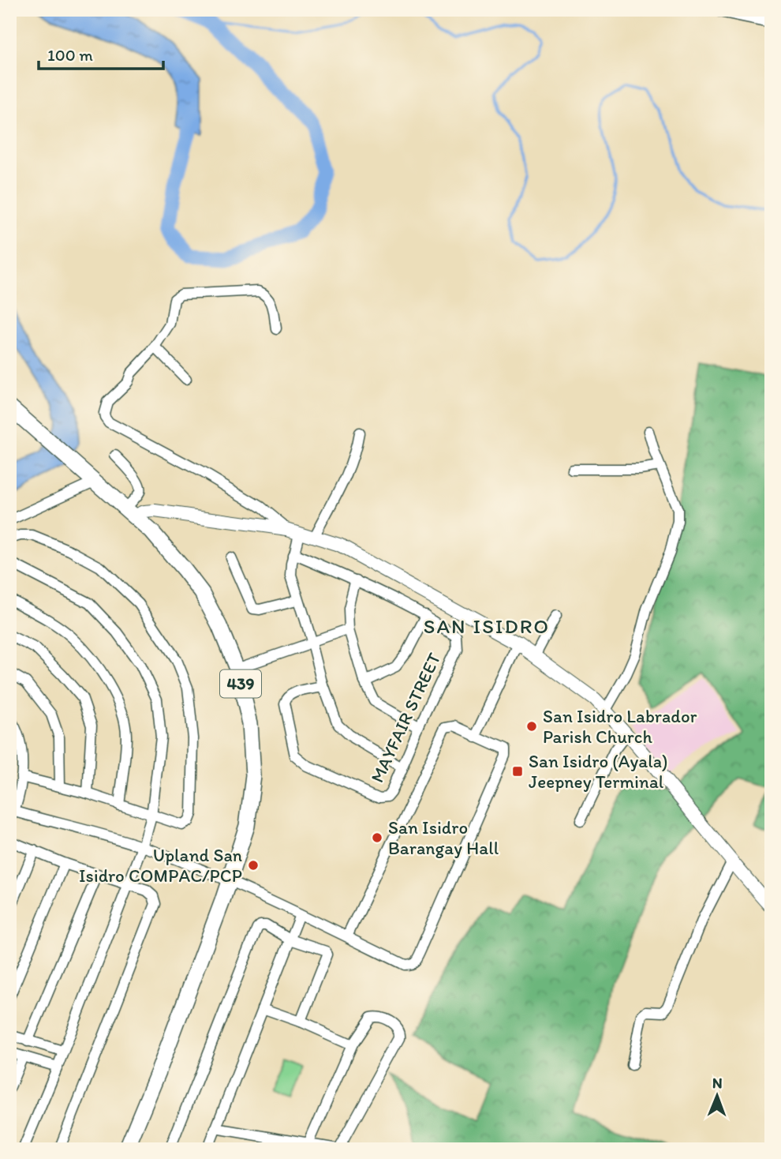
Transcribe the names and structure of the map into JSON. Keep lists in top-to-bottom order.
{
  "streets": {
    "main road": ["439"],
    "street": ["MAYFAIR STREET"]
  },
  "districts": ["SAN ISIDRO"],
  "places": {
    "other": ["San Isidro Labrador Parish Church", "San Isidro Barangay Hall", "Upland San Isidro COMPAC/PCP"],
    "transit": ["San Isidro (Ayala) Jeepney Terminal"]
  },
  "scale_bar": "100 m",
  "north": "top"
}
